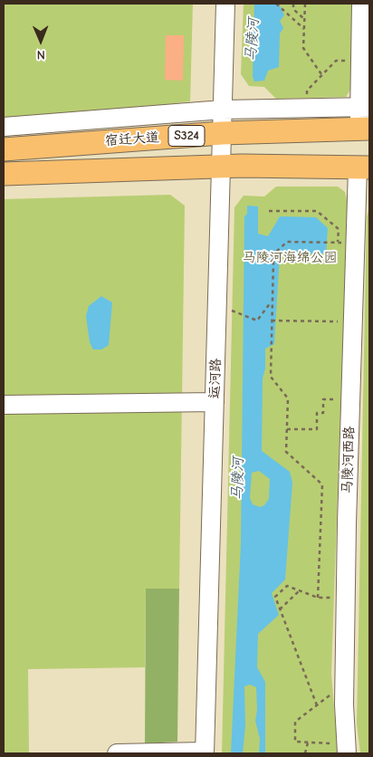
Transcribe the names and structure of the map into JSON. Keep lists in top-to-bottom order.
{
  "streets": {
    "main road": ["S324", "宿迁大道"],
    "street": ["运河路", "马陵河西路"]
  },
  "crossings": [
    ["宿迁大道", "运河路"]
  ],
  "water": ["马陵河"],
  "parks": ["马陵河海绵公园"],
  "north": "bottom"
}
